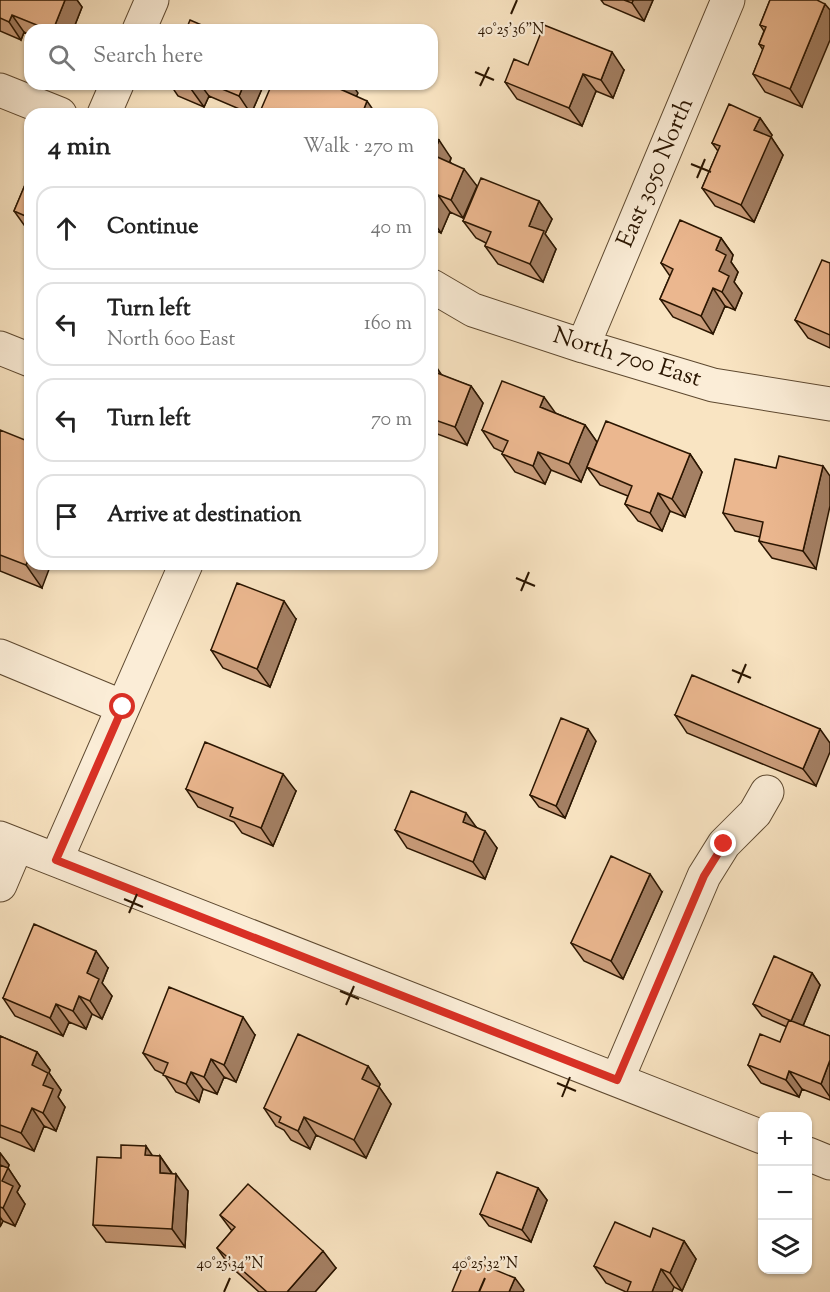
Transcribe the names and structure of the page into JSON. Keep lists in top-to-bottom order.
{
  "streets": {
    "street": ["East 3050 North", "North 700 East"]
  },
  "crossings": [
    ["East 3050 North", "North 700 East"]
  ],
  "page": {
    "search": "Search here",
    "heading": ["4 min", "Walk · 270 m"],
    "list": [
      ["Continue", "40 m"],
      ["Turn left", "North 600 East", "160 m"],
      ["Turn left", "70 m"],
      "Arrive at destination"
    ],
    "map_buttons": ["+", "−"]
  },
  "coordinates": ["40°25'36\"N", "40°25'34\"N", "40°25'32\"N"]
}
